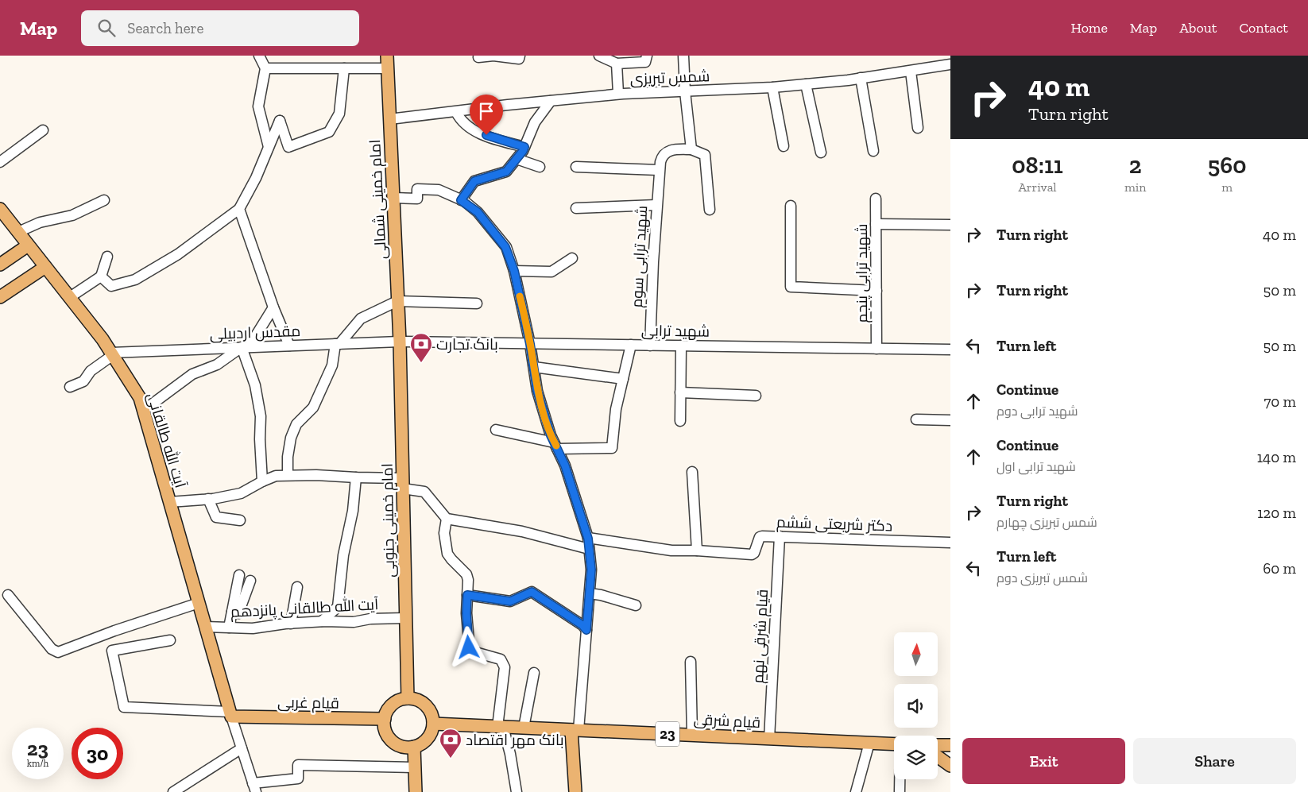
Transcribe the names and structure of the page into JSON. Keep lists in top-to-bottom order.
{
  "streets": {
    "main road": [
      "امام خمینی شمالی",
      "آیت الله طالقانی",
      "امام خمینی جنوبی",
      "قیام غربی",
      "قیام شرقی",
      "23"
    ],
    "street": [
      "شمس تبریزی",
      "شهید ترابی سوم",
      "شهید ترابی پنجم",
      "شهید ترابی",
      "مقدس اردبیلی",
      "دکتر شریعتی ششم",
      "آیت الله طالقانی پانزدهم",
      "قیام شرقی نهم"
    ]
  },
  "crossings": [
    ["شمس تبریزی", "امام خمینی شمالی"],
    ["امام خمینی شمالی", "شهید ترابی"],
    ["امام خمینی شمالی", "مقدس اردبیلی"],
    ["امام خمینی شمالی", "امام خمینی جنوبی"],
    ["شهید ترابی سوم", "شهید ترابی"],
    ["شهید ترابی پنجم", "شهید ترابی"],
    ["شهید ترابی", "مقدس اردبیلی"],
    ["شهید ترابی", "امام خمینی جنوبی"],
    ["مقدس اردبیلی", "آیت الله طالقانی"],
    ["مقدس اردبیلی", "امام خمینی جنوبی"],
    ["آیت الله طالقانی", "آیت الله طالقانی پانزدهم"],
    ["آیت الله طالقانی", "قیام غربی"],
    ["امام خمینی جنوبی", "آیت الله طالقانی پانزدهم"],
    ["امام خمینی جنوبی", "قیام غربی"],
    ["امام خمینی جنوبی", "قیام شرقی"],
    ["دکتر شریعتی ششم", "قیام شرقی نهم"],
    ["قیام شرقی نهم", "قیام شرقی"],
    ["قیام غربی", "قیام شرقی"]
  ],
  "places": {
    "bank": ["بانک تجارت", "بانک مهر اقتصاد"]
  },
  "north": "top",
  "page": {
    "header": "Map",
    "search": "Search here",
    "nav": [
      "Home",
      "Map",
      "About",
      "Contact"
    ],
    "turn": ["40 m", "Turn right"],
    "eta": [
      "08:11",
      "Arrival",
      "2",
      "min",
      "560",
      "m"
    ],
    "list": [
      {
        "name": "Turn right",
        "value": "40 m"
      },
      {
        "name": "Turn right",
        "value": "50 m"
      },
      {
        "name": "Turn left",
        "value": "50 m"
      },
      {
        "name": "Continue",
        "note": "شهید ترابی دوم",
        "value": "70 m"
      },
      {
        "name": "Continue",
        "note": "شهید ترابی اول",
        "value": "140 m"
      },
      {
        "name": "Turn right",
        "note": "شمس تبریزی چهارم",
        "value": "120 m"
      },
      {
        "name": "Turn left",
        "note": "شمس تبریزی دوم",
        "value": "60 m"
      }
    ],
    "speed": "23 km/h",
    "limit": "30",
    "buttons": ["Exit", "Share"]
  }
}
